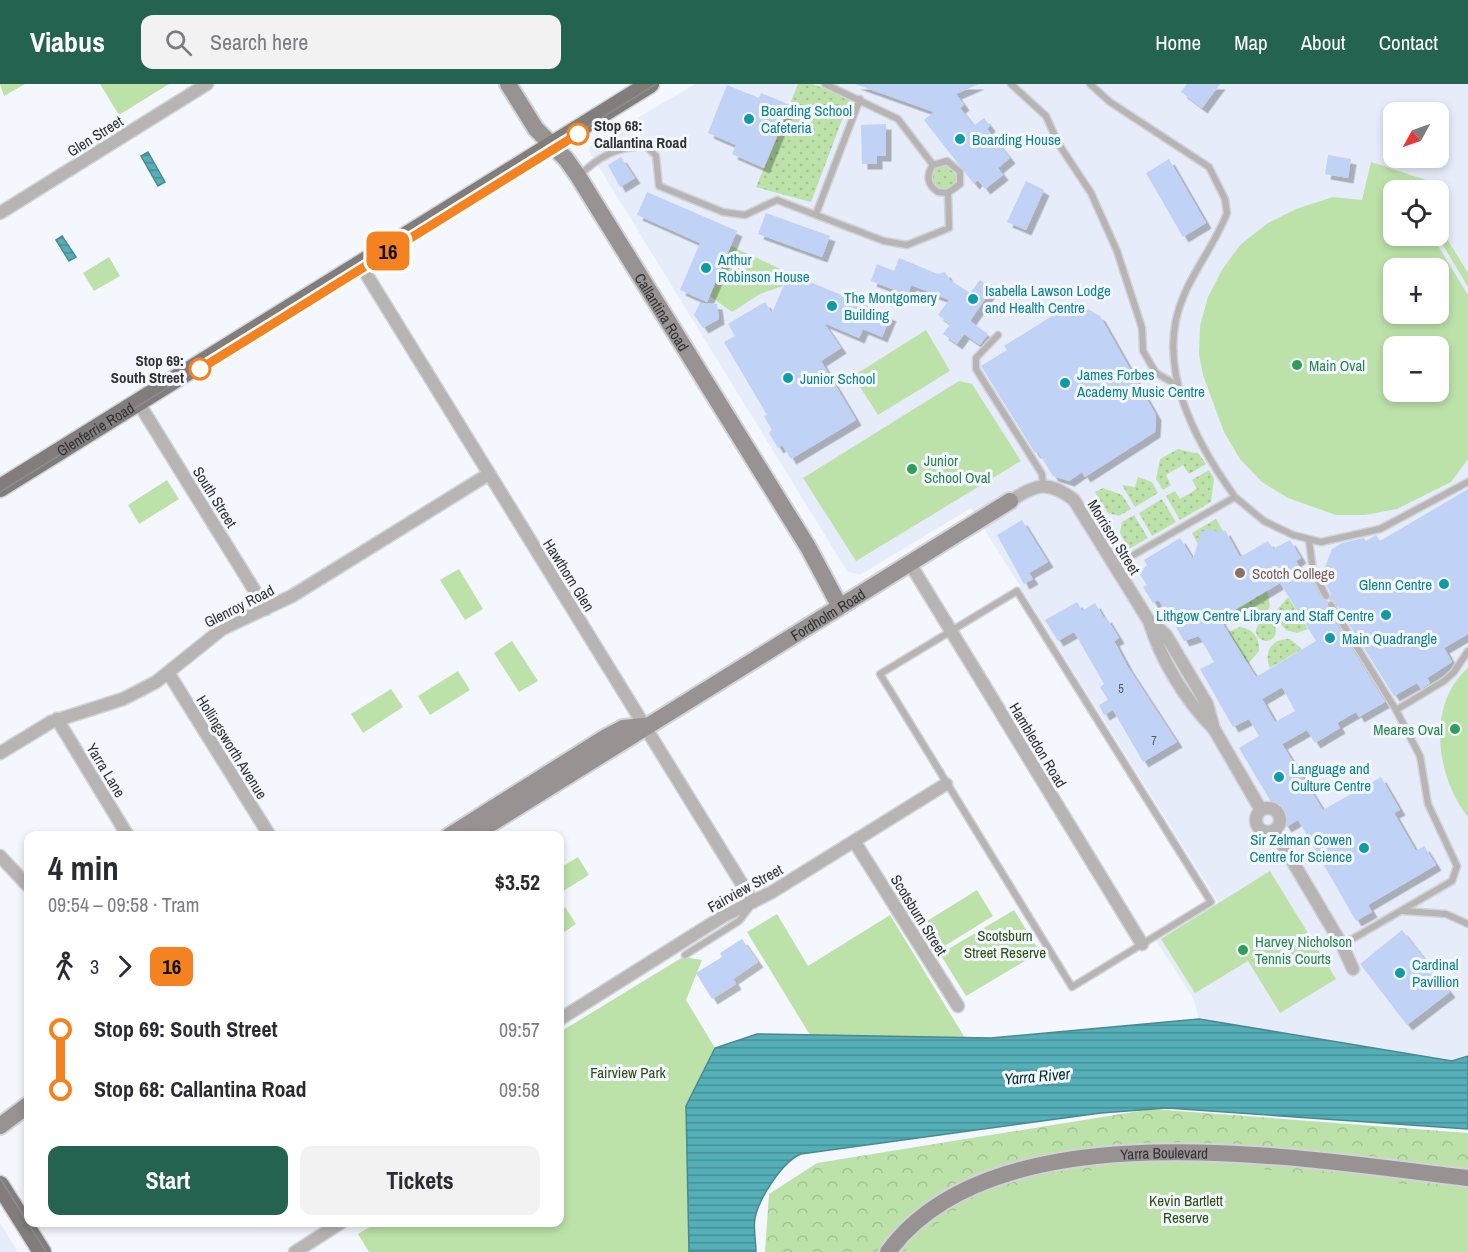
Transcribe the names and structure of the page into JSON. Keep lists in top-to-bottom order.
{
  "streets": {
    "main road": ["Glenferrie Road"],
    "street": [
      "Glen Street",
      "Callantina Road",
      "South Street",
      "Morrison Street",
      "Hawthorn Glen",
      "Glenroy Road",
      "Fordholm Road",
      "Hambledon Road",
      "Hollingsworth Avenue",
      "Yarra Lane",
      "Fairview Street",
      "Scotsburn Street",
      "Yarra Boulevard"
    ]
  },
  "crossings": [
    ["Callantina Road", "Glenferrie Road"],
    ["Callantina Road", "Fordholm Road"],
    ["Glenferrie Road", "South Street"],
    ["Glenferrie Road", "Hawthorn Glen"],
    ["South Street", "Glenroy Road"],
    ["Hawthorn Glen", "Glenroy Road"],
    ["Hawthorn Glen", "Fordholm Road"],
    ["Hawthorn Glen", "Fairview Street"],
    ["Glenroy Road", "Hollingsworth Avenue"],
    ["Glenroy Road", "Yarra Lane"],
    ["Fordholm Road", "Hambledon Road"],
    ["Fairview Street", "Scotsburn Street"]
  ],
  "water": ["Yarra River"],
  "parks": ["Scotsburn Street Reserve", "Fairview Park", "Kevin Bartlett Reserve"],
  "places": [
    "Boarding School Cafeteria",
    "Stop 68: Callantina Road",
    "Boarding House",
    "Arthur Robinson House",
    "Isabella Lawson Lodge and Health Centre",
    "The Montgomery Building",
    "Main Oval",
    "Stop 69: South Street",
    "Junior School",
    "James Forbes Academy Music Centre",
    "Junior School Oval",
    "Scotch College",
    "Glenn Centre",
    "Lithgow Centre Library and Staff Centre",
    "Main Quadrangle",
    "Meares Oval",
    "Language and Culture Centre",
    "Sir Zelman Cowen Centre for Science",
    "Harvey Nicholson Tennis Courts",
    "Cardinal Pavillion"
  ],
  "lines": ["tram line 16"],
  "house_numbers": ["5", "7"],
  "north": "bottom left",
  "page": {
    "header": "Viabus",
    "search": "Search here",
    "nav": [
      "Home",
      "Map",
      "About",
      "Contact"
    ],
    "on_map": "16",
    "map_buttons": ["+", "−"],
    "heading": ["4 min", "09:54 – 09:58 · Tram", "$3.52"],
    "legs": ["3", "16"],
    "list": [
      {
        "name": "Stop 69: South Street",
        "value": "09:57"
      },
      {
        "name": "Stop 68: Callantina Road",
        "value": "09:58"
      }
    ],
    "buttons": ["Start", "Tickets"]
  }
}
